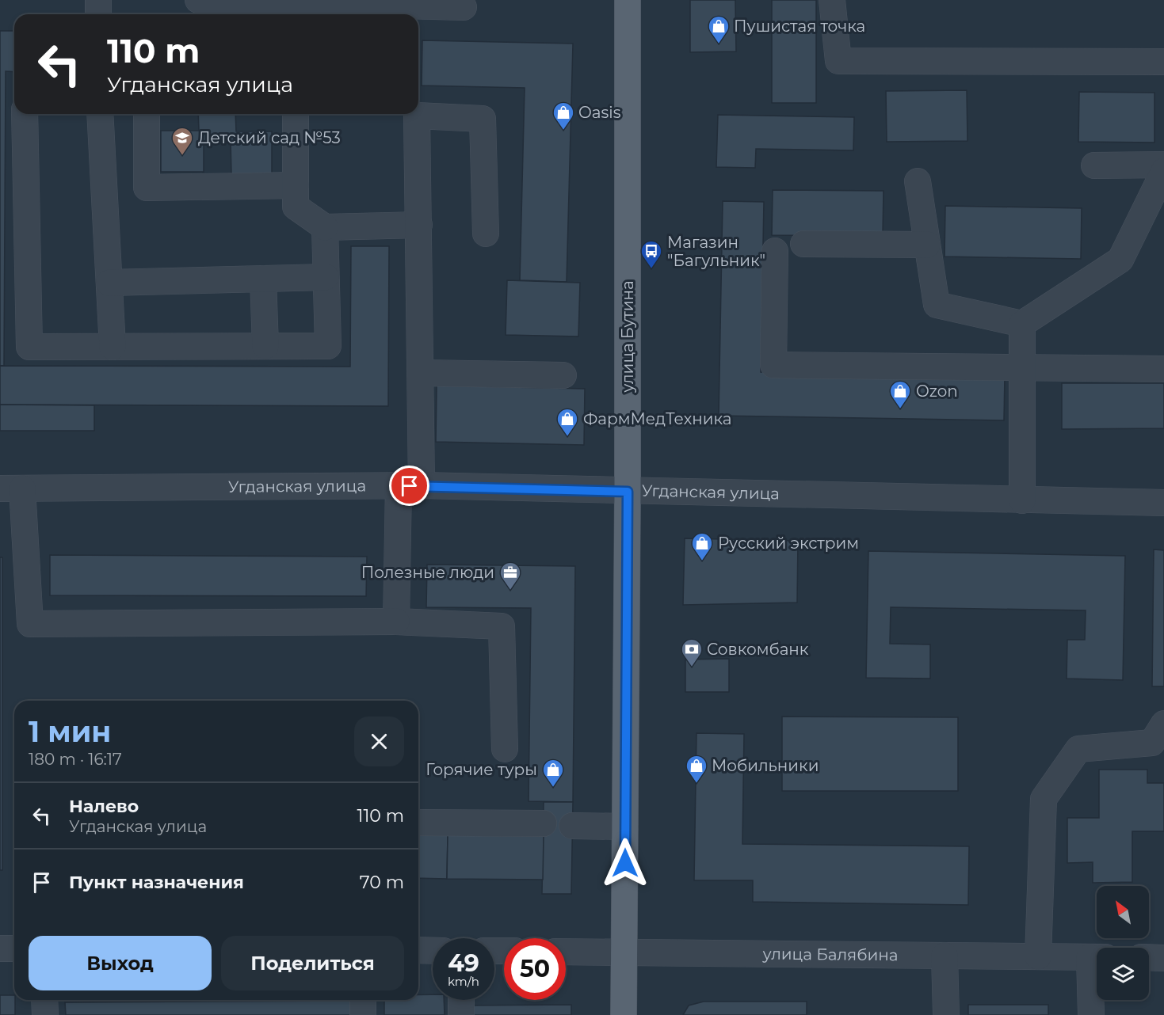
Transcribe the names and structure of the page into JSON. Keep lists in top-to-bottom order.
{
  "streets": {
    "main road": ["улица Бутина"],
    "street": ["Угданская улица", "улица Балябина"]
  },
  "crossings": [
    ["улица Бутина", "Угданская улица"],
    ["улица Бутина", "улица Балябина"]
  ],
  "places": {
    "shop": [
      "Пушистая точка",
      "Oasis",
      "Ozon",
      "ФармМедТехника",
      "Русский экстрим",
      "Мобильники",
      "Горячие туры"
    ],
    "school or university": ["Детский сад №53"],
    "bus stop": ["Магазин \"Багульник\""],
    "office": ["Полезные люди"],
    "bank": ["Совкомбанк"]
  },
  "north": "top left",
  "page": {
    "turn": ["110 m", "Угданская улица"],
    "heading": ["1 мин", "180 m · 16:17"],
    "list": [
      {
        "name": "Налево",
        "note": "Угданская улица",
        "value": "110 m"
      },
      {
        "name": "Пункт назначения",
        "value": "70 m"
      }
    ],
    "buttons": ["Выход", "Поделиться"],
    "speed": "49 km/h",
    "limit": "50"
  }
}
